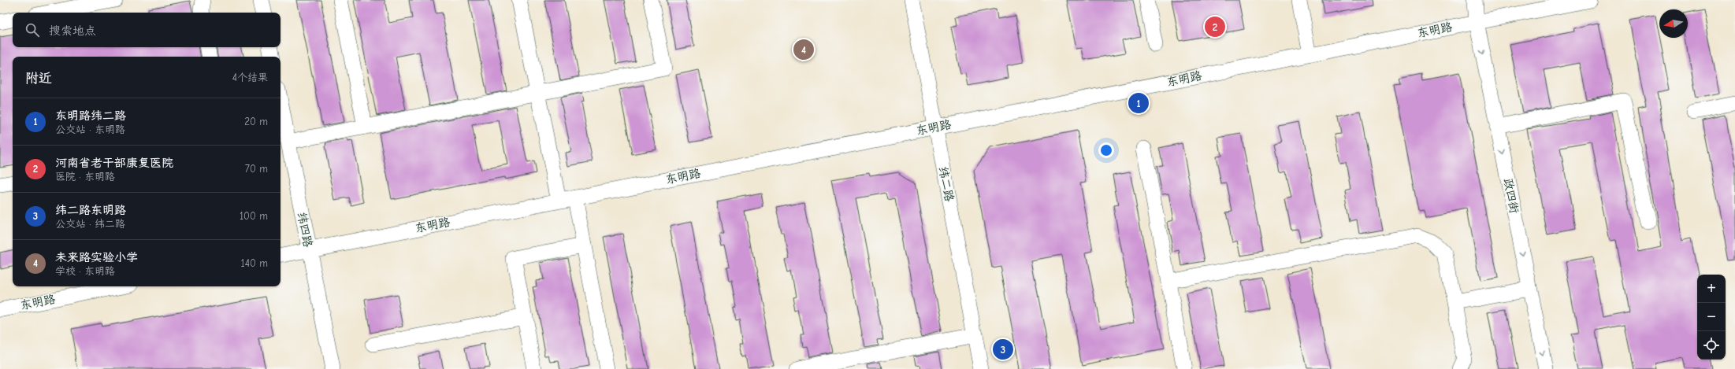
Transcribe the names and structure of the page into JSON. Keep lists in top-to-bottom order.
{
  "streets": {
    "street": [
      "东明路",
      "纬二路",
      "政四街",
      "纬四路"
    ]
  },
  "crossings": [
    ["东明路", "纬二路"],
    ["东明路", "政四街"],
    ["东明路", "纬四路"]
  ],
  "one_way": ["政四街"],
  "north": "left",
  "page": {
    "search": "搜索地点",
    "pins": [
      "2",
      "4",
      "1",
      "3"
    ],
    "heading": ["附近", "4个结果"],
    "list": [
      {
        "mark": "1",
        "name": "东明路纬二路",
        "note": "公交站 · 东明路",
        "value": "20 m"
      },
      {
        "mark": "2",
        "name": "河南省老干部康复医院",
        "note": "医院 · 东明路",
        "value": "70 m"
      },
      {
        "mark": "3",
        "name": "纬二路东明路",
        "note": "公交站 · 纬二路",
        "value": "100 m"
      },
      {
        "mark": "4",
        "name": "未来路实验小学",
        "note": "学校 · 东明路",
        "value": "140 m"
      }
    ],
    "map_buttons": ["+", "−"]
  }
}
